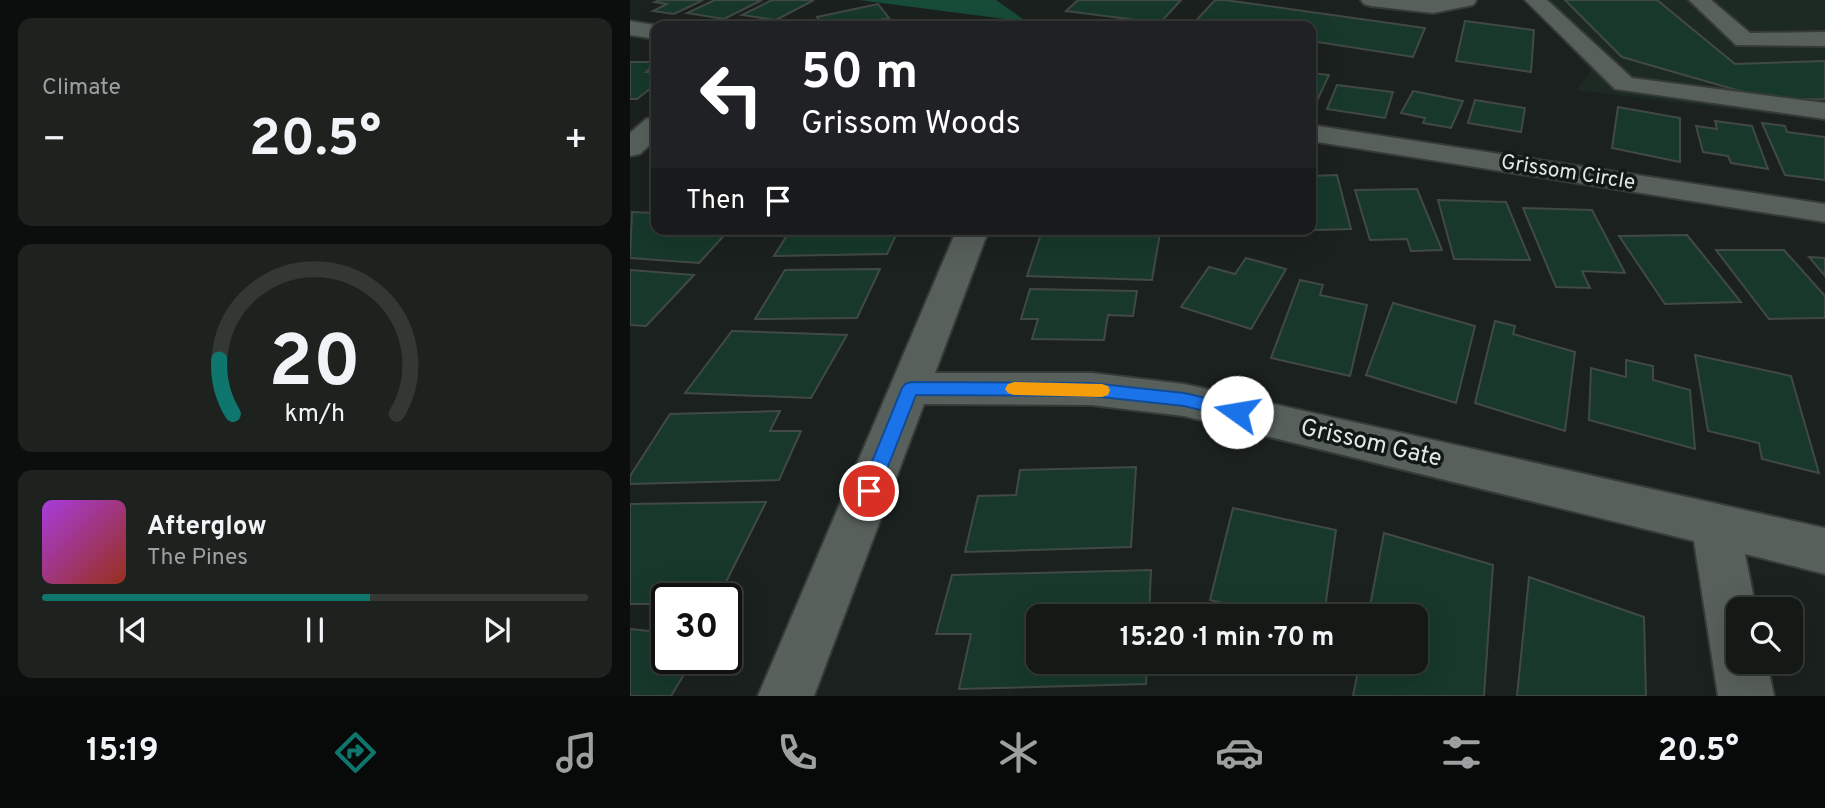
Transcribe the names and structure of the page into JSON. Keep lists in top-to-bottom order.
{
  "streets": {
    "street": ["Grissom Circle", "Grissom Gate"]
  },
  "page": {
    "tile": "Climate",
    "turn": ["50 m", "Grissom Woods"],
    "heat": ["−", "20.5°", "+"],
    "then": "Then",
    "song": ["Afterglow", "The Pines"],
    "limit": "30",
    "trip": "15:20 · 1 min · 70 m",
    "tabs": ["15:19", "20.5°"],
    "gauge": ["20", "km/h"]
  }
}
